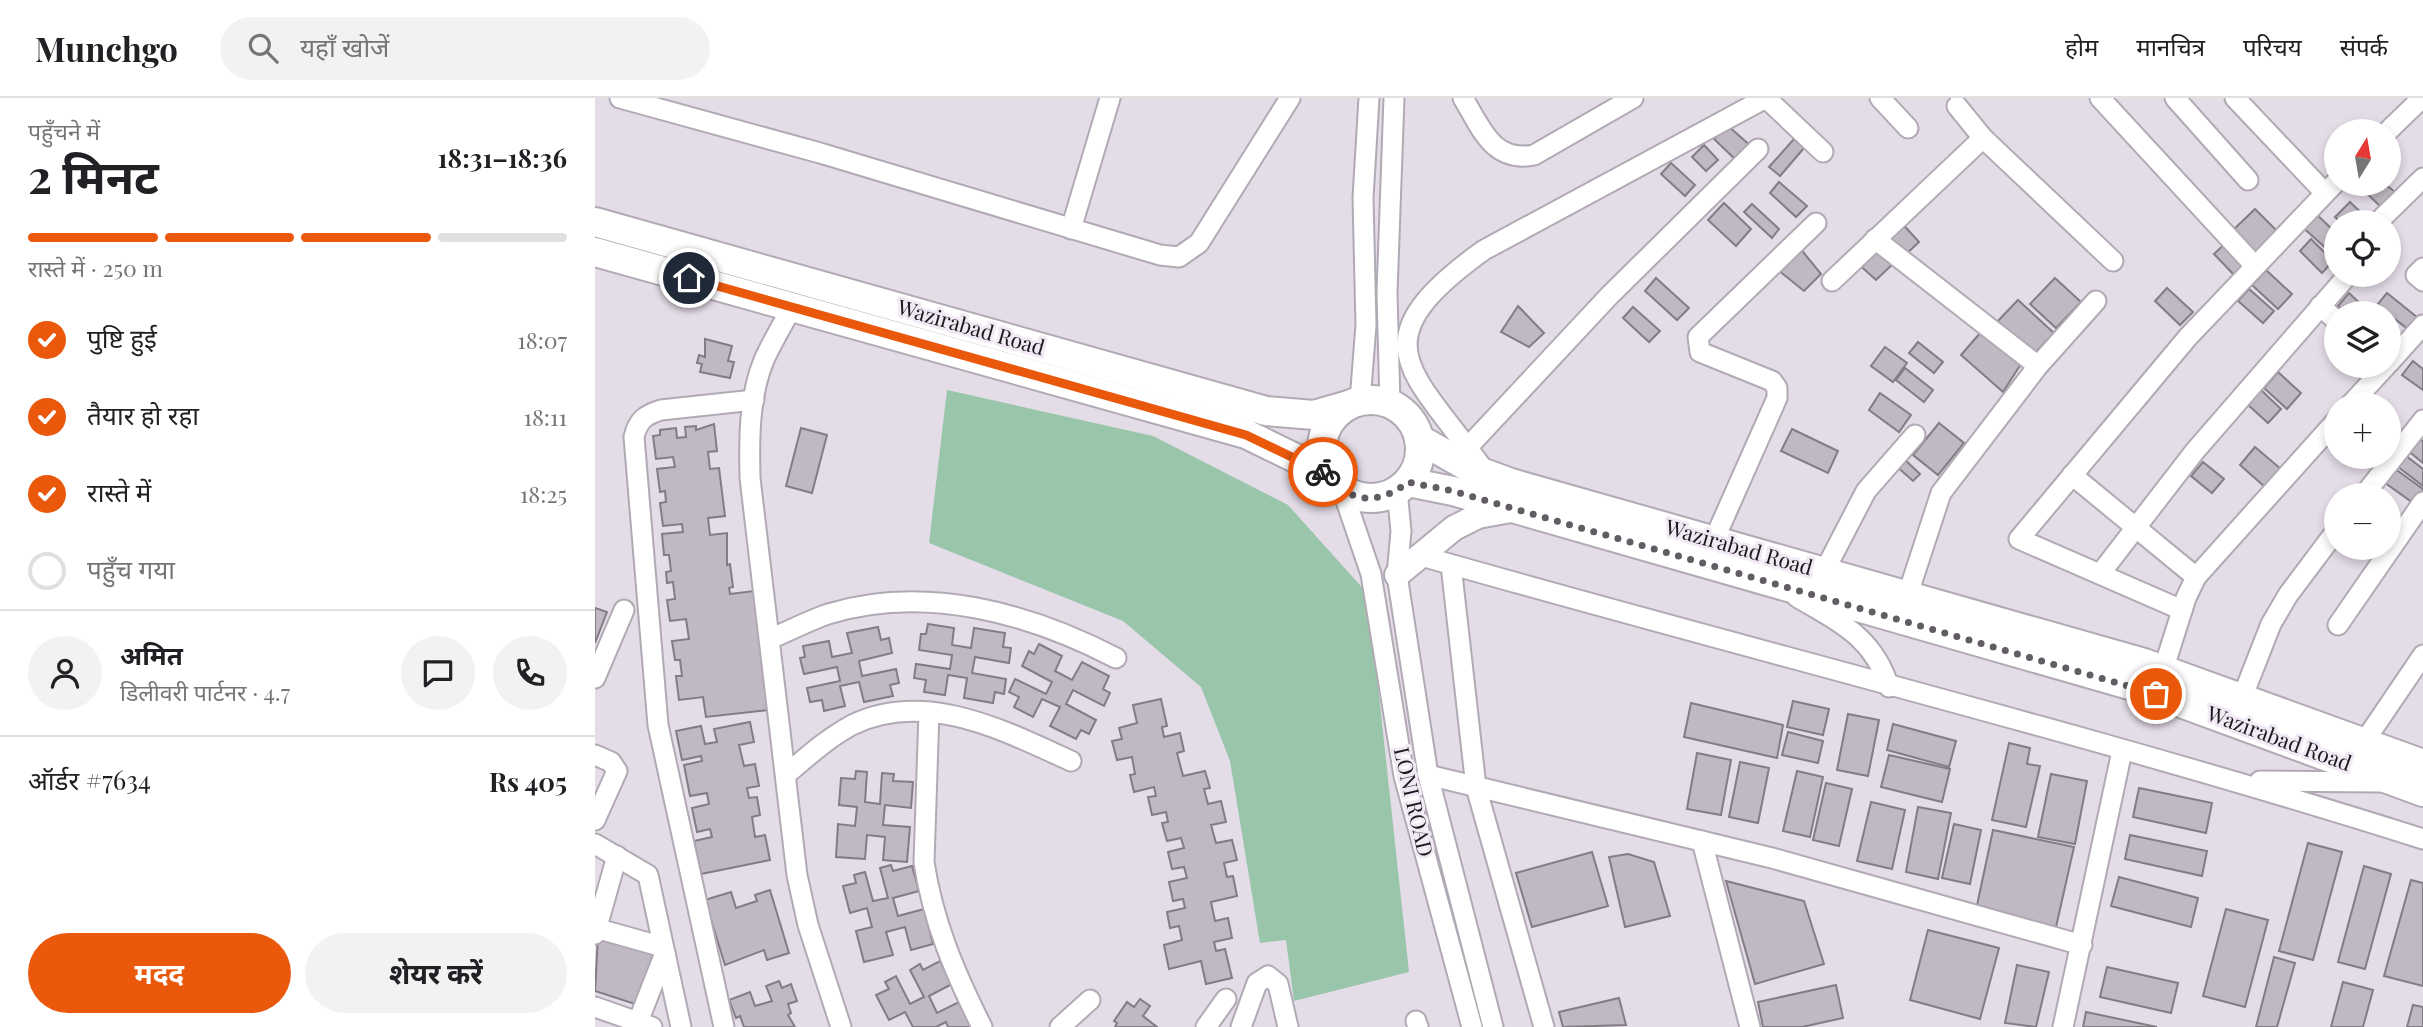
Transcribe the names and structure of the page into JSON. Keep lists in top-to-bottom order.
{
  "streets": {
    "highway": ["Wazirabad Road"],
    "street": ["LONI ROAD"]
  },
  "crossings": [
    ["Wazirabad Road", "LONI ROAD"]
  ],
  "north": "top",
  "page": {
    "header": "Munchgo",
    "search": "यहाँ खोजें",
    "nav": [
      "होम",
      "मानचित्र",
      "परिचय",
      "संपर्क"
    ],
    "heading": ["2 मिनट", "पहुँचने में", "18:31–18:36"],
    "panel": [
      "अमित",
      "डिलीवरी पार्टनर · 4.7",
      "ऑर्डर #7634",
      "Rs 405"
    ],
    "map_buttons": ["+", "−"],
    "bar": "रास्ते में · 250 m",
    "list": [
      ["पुष्टि हुई", "18:07"],
      ["तैयार हो रहा", "18:11"],
      ["रास्ते में", "18:25"],
      "पहुँच गया"
    ],
    "buttons": ["मदद", "शेयर करें"]
  }
}
